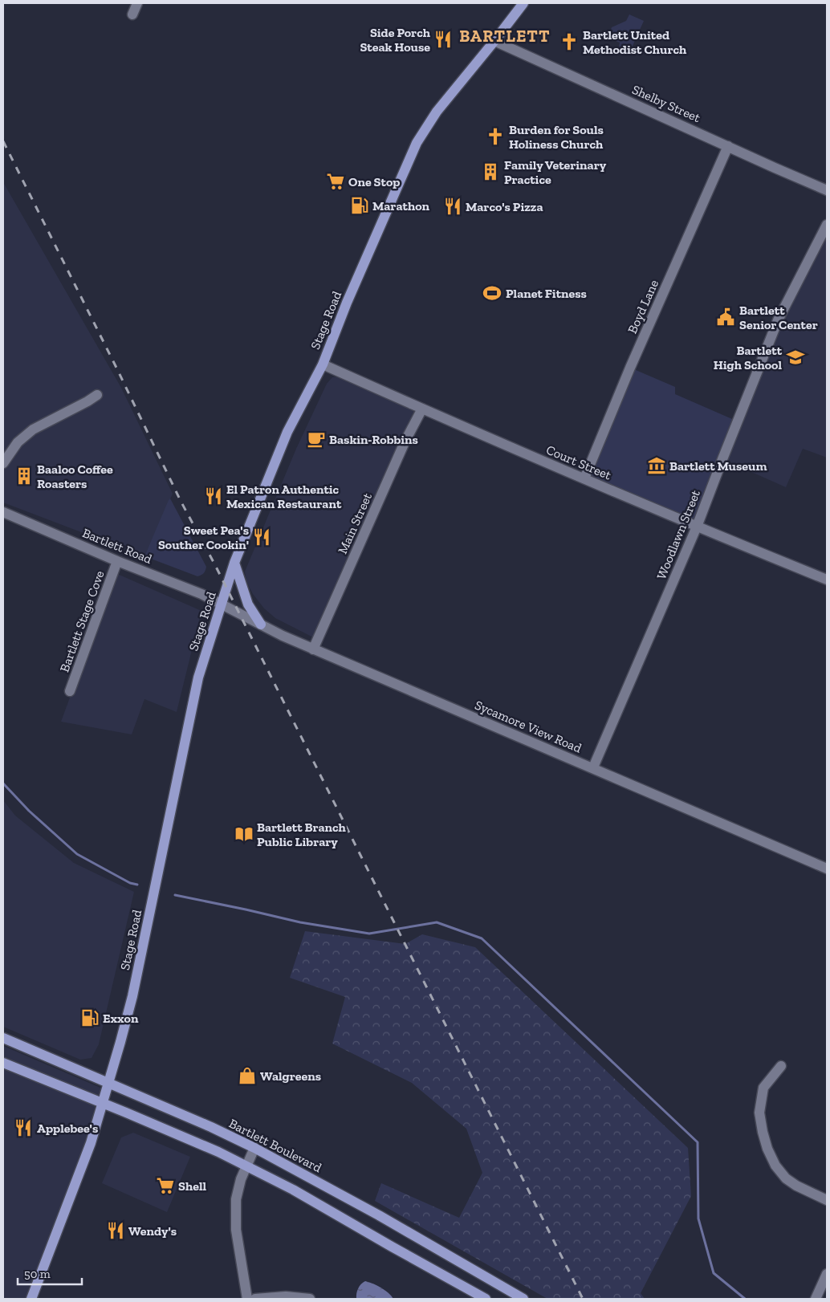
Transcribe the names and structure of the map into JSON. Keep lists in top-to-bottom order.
{
  "streets": {
    "main road": ["Stage Road", "Bartlett Boulevard"],
    "street": [
      "Shelby Street",
      "Boyd Lane",
      "Court Street",
      "Main Street",
      "Woodlawn Street",
      "Bartlett Road",
      "Bartlett Stage Cove",
      "Sycamore View Road"
    ]
  },
  "crossings": [
    ["Shelby Street", "Boyd Lane"],
    ["Shelby Street", "Stage Road"],
    ["Boyd Lane", "Court Street"],
    ["Stage Road", "Court Street"],
    ["Stage Road", "Bartlett Road"],
    ["Stage Road", "Sycamore View Road"],
    ["Stage Road", "Bartlett Boulevard"],
    ["Court Street", "Main Street"],
    ["Court Street", "Woodlawn Street"],
    ["Main Street", "Sycamore View Road"],
    ["Woodlawn Street", "Sycamore View Road"],
    ["Bartlett Road", "Bartlett Stage Cove"],
    ["Bartlett Road", "Sycamore View Road"]
  ],
  "districts": ["BARTLETT"],
  "places": {
    "restaurant": [
      "Side Porch Steak House",
      "Marco's Pizza",
      "El Patron Authentic Mexican Restaurant",
      "Sweet Pea's Souther Cookin'",
      "Applebee's",
      "Wendy's"
    ],
    "church": ["Bartlett United Methodist Church", "Burden for Souls Holiness Church"],
    "building": ["Family Veterinary Practice", "Baaloo Coffee Roasters"],
    "supermarket": ["One Stop", "Shell"],
    "fuel station": ["Marathon", "Exxon"],
    "sports": ["Planet Fitness"],
    "public building": ["Bartlett Senior Center"],
    "school or university": ["Bartlett High School"],
    "cafe": ["Baskin-Robbins"],
    "museum": ["Bartlett Museum"],
    "library": ["Bartlett Branch Public Library"],
    "shop": ["Walgreens"]
  },
  "scale_bar": "50 m"
}
